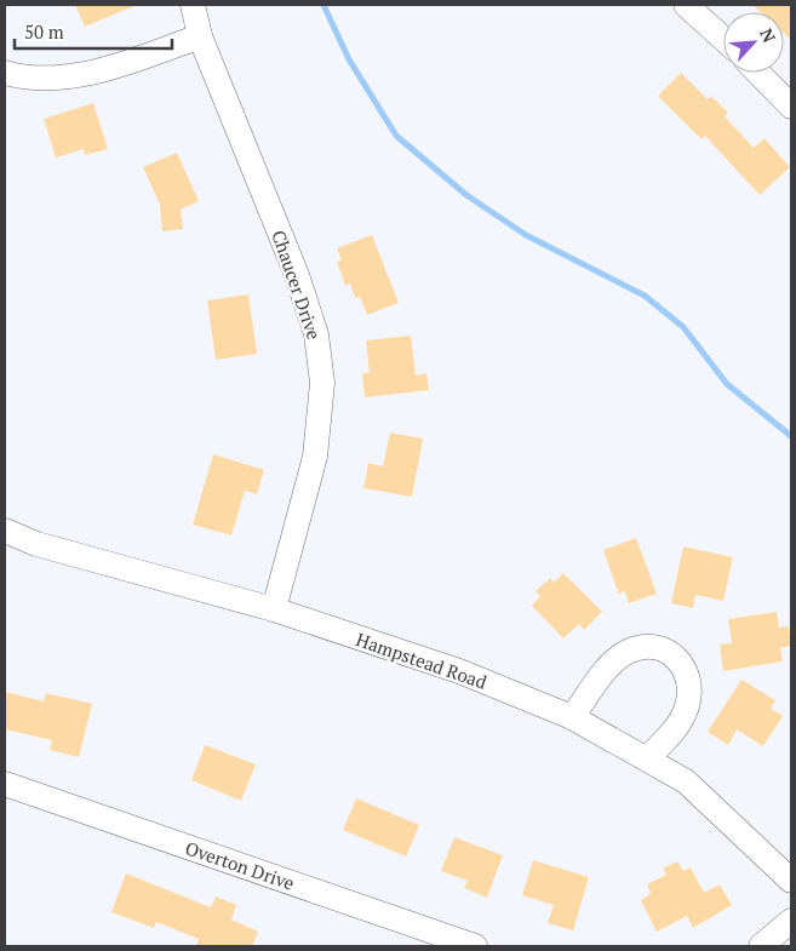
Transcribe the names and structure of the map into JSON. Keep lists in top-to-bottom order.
{
  "streets": {
    "street": ["Chaucer Drive", "Hampstead Road", "Overton Drive"]
  },
  "crossings": [
    ["Chaucer Drive", "Hampstead Road"]
  ],
  "scale_bar": "50 m",
  "north": "top right"
}
